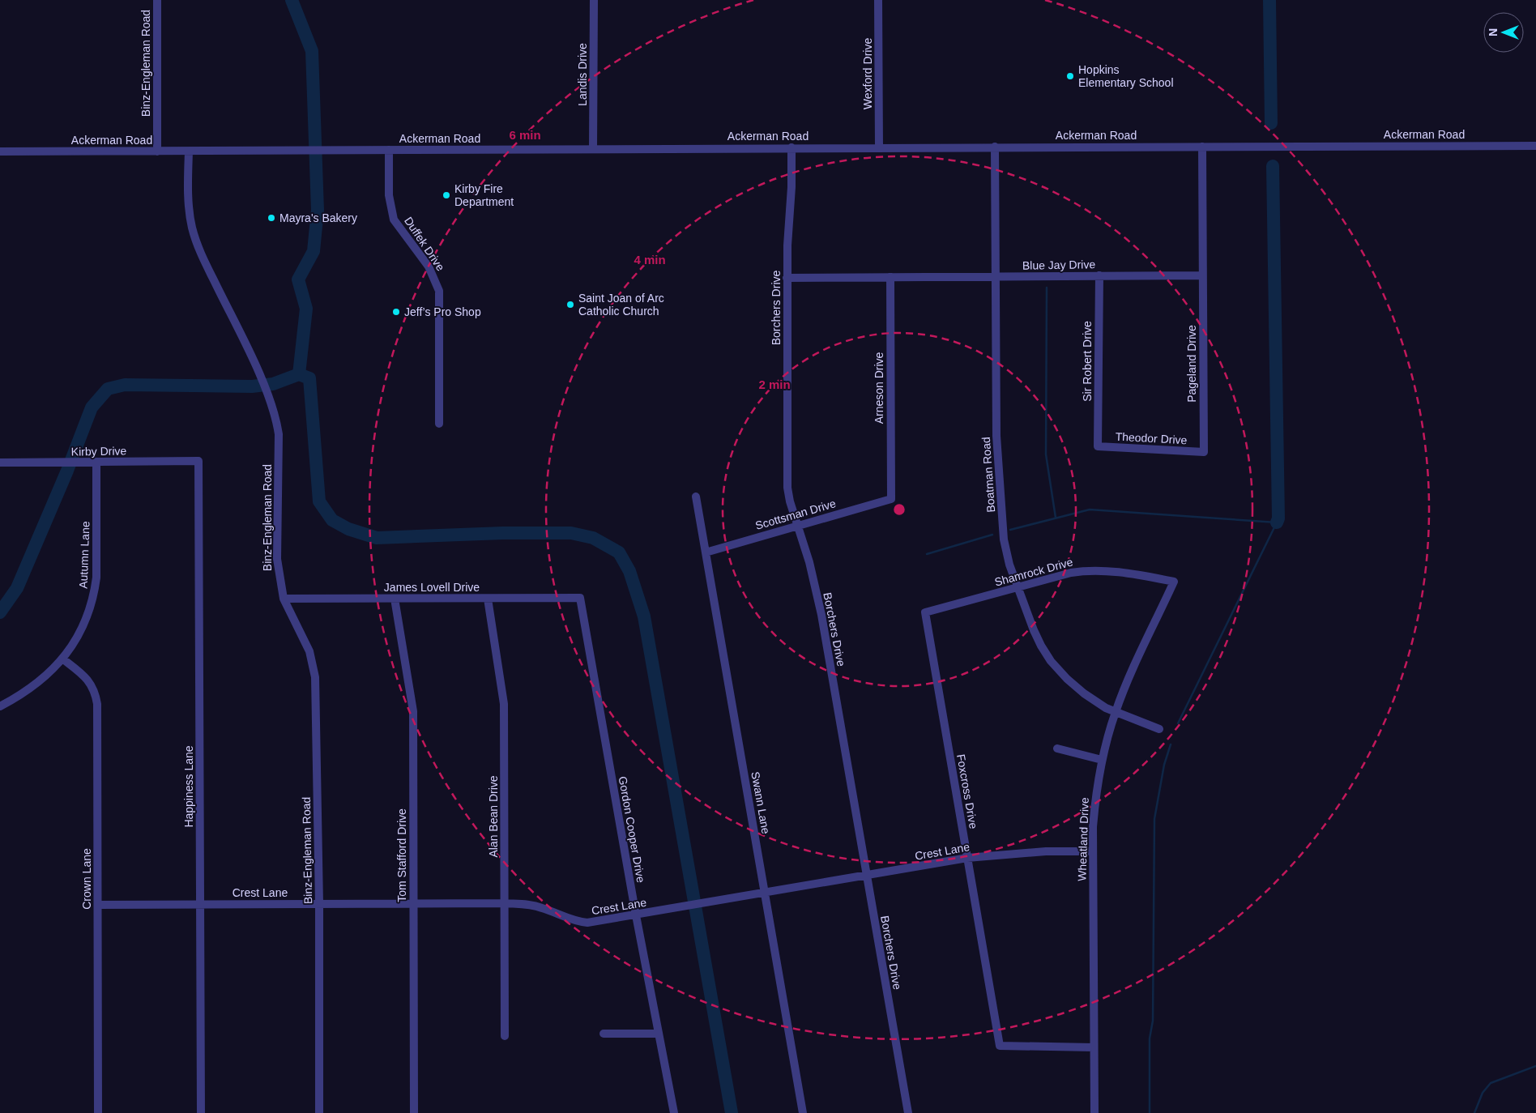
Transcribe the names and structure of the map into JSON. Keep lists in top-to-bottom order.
{
  "streets": {
    "street": [
      "Binz-Engleman Road",
      "Wexford Drive",
      "Landis Drive",
      "Ackerman Road",
      "Duffek Drive",
      "Blue Jay Drive",
      "Borchers Drive",
      "Sir Robert Drive",
      "Pageland Drive",
      "Arneson Drive",
      "Theodor Drive",
      "Kirby Drive",
      "Boatman Road",
      "Scottsman Drive",
      "Autumn Lane",
      "Shamrock Drive",
      "James Lovell Drive",
      "Happiness Lane",
      "Foxcross Drive",
      "Swann Lane",
      "Alan Bean Drive",
      "Gordon Cooper Drive",
      "Wheatland Drive",
      "Crest Lane",
      "Tom Stafford Drive",
      "Crown Lane"
    ]
  },
  "crossings": [
    ["Binz-Engleman Road", "Ackerman Road"],
    ["Binz-Engleman Road", "James Lovell Drive"],
    ["Binz-Engleman Road", "Crest Lane"],
    ["Wexford Drive", "Ackerman Road"],
    ["Landis Drive", "Ackerman Road"],
    ["Ackerman Road", "Duffek Drive"],
    ["Ackerman Road", "Borchers Drive"],
    ["Ackerman Road", "Boatman Road"],
    ["Blue Jay Drive", "Borchers Drive"],
    ["Blue Jay Drive", "Sir Robert Drive"],
    ["Blue Jay Drive", "Pageland Drive"],
    ["Blue Jay Drive", "Arneson Drive"],
    ["Blue Jay Drive", "Boatman Road"],
    ["Borchers Drive", "Scottsman Drive"],
    ["Borchers Drive", "Crest Lane"],
    ["Sir Robert Drive", "Theodor Drive"],
    ["Pageland Drive", "Theodor Drive"],
    ["Arneson Drive", "Scottsman Drive"],
    ["Kirby Drive", "Autumn Lane"],
    ["Kirby Drive", "Happiness Lane"],
    ["Boatman Road", "Shamrock Drive"],
    ["Boatman Road", "Wheatland Drive"],
    ["Scottsman Drive", "Swann Lane"],
    ["Autumn Lane", "Crown Lane"],
    ["Shamrock Drive", "Foxcross Drive"],
    ["Shamrock Drive", "Wheatland Drive"],
    ["James Lovell Drive", "Alan Bean Drive"],
    ["James Lovell Drive", "Gordon Cooper Drive"],
    ["James Lovell Drive", "Tom Stafford Drive"],
    ["Happiness Lane", "Crest Lane"],
    ["Foxcross Drive", "Wheatland Drive"],
    ["Foxcross Drive", "Crest Lane"],
    ["Swann Lane", "Crest Lane"],
    ["Alan Bean Drive", "Crest Lane"],
    ["Gordon Cooper Drive", "Crest Lane"],
    ["Wheatland Drive", "Crest Lane"],
    ["Crest Lane", "Tom Stafford Drive"],
    ["Crest Lane", "Crown Lane"]
  ],
  "places": [
    "Hopkins Elementary School",
    "Kirby Fire Department",
    "Mayra's Bakery",
    "Saint Joan of Arc Catholic Church",
    "Jeff’s Pro Shop"
  ],
  "north": "left",
  "rings": ["6 min", "4 min", "2 min"]
}
